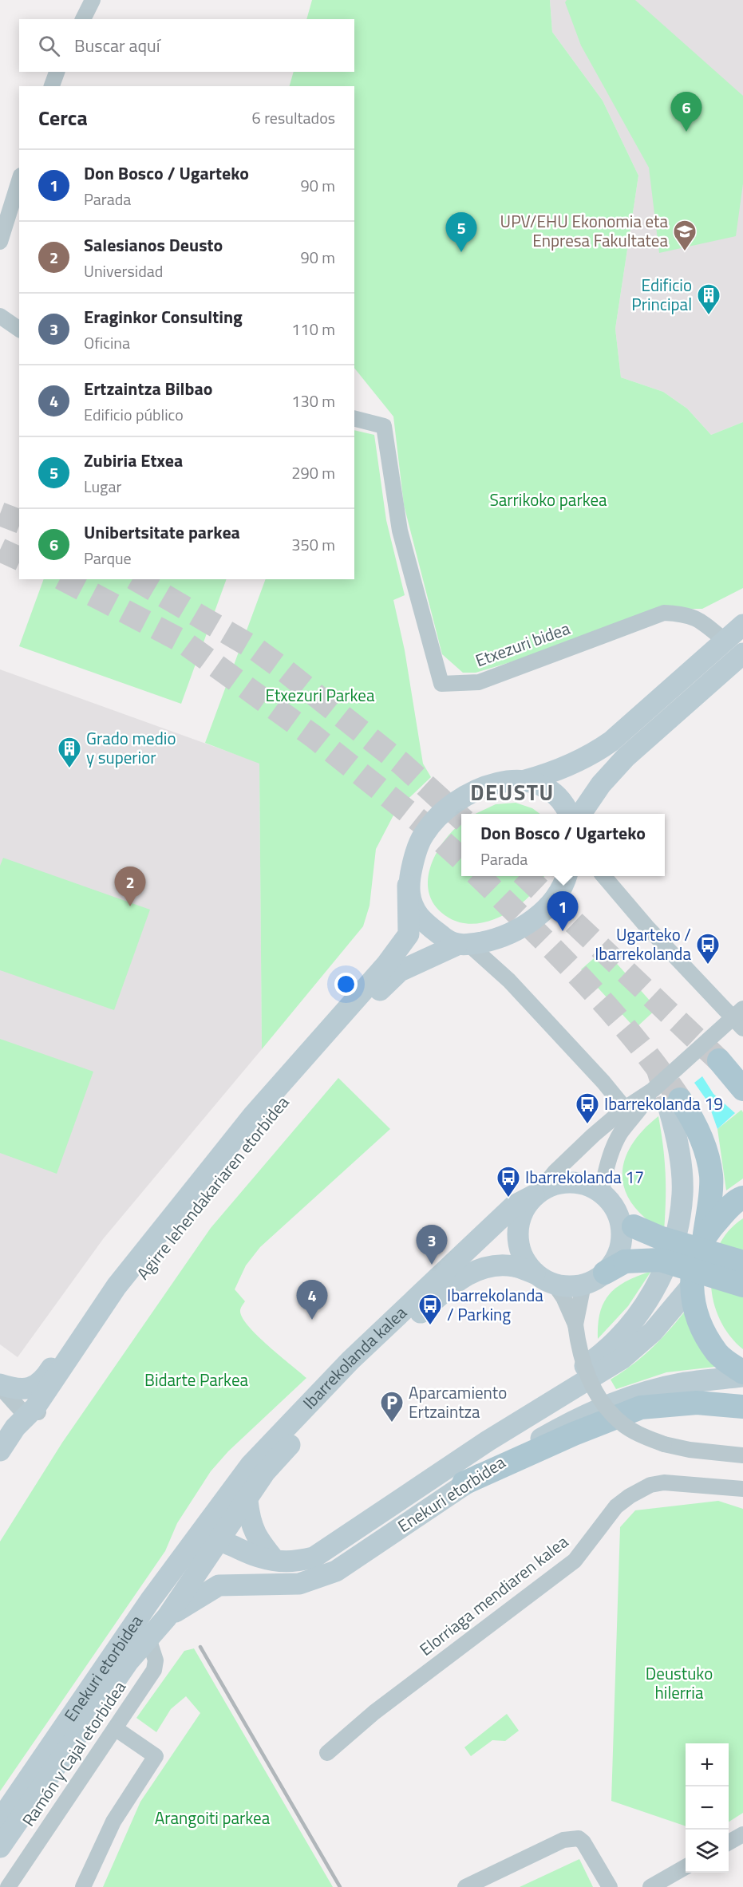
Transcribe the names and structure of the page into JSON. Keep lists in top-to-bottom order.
{
  "streets": {
    "main road": ["Agirre lehendakariaren etorbidea", "Ibarrekolanda kalea", "Enekuri etorbidea"],
    "street": ["Etxezuri bidea", "Elorriaga mendiaren kalea", "Ramón y Cajal etorbidea"]
  },
  "crossings": [
    ["Ibarrekolanda kalea", "Enekuri etorbidea"],
    ["Enekuri etorbidea", "Ramón y Cajal etorbidea"]
  ],
  "districts": ["DEUSTU"],
  "parks": [
    "Sarrikoko parkea",
    "Etxezuri Parkea",
    "Bidarte Parkea",
    "Deustuko hilerria",
    "Arangoiti parkea"
  ],
  "places": {
    "school or university": ["UPV/EHU Ekonomia eta Enpresa Fakultatea"],
    "building": ["Edificio Principal", "Grado medio y superior"],
    "bus stop": [
      "Ugarteko / Ibarrekolanda",
      "Ibarrekolanda 19",
      "Ibarrekolanda 17",
      "Ibarrekolanda / Parking"
    ],
    "parking": ["Aparcamiento Ertzaintza"]
  },
  "page": {
    "search": "Buscar aquí",
    "heading": ["Cerca", "6 resultados"],
    "pins": [
      "6",
      "5",
      "2",
      "1",
      "3",
      "4"
    ],
    "list": [
      {
        "mark": "1",
        "name": "Don Bosco / Ugarteko",
        "note": "Parada",
        "value": "90 m"
      },
      {
        "mark": "2",
        "name": "Salesianos Deusto",
        "note": "Universidad",
        "value": "90 m"
      },
      {
        "mark": "3",
        "name": "Eraginkor Consulting",
        "note": "Oficina",
        "value": "110 m"
      },
      {
        "mark": "4",
        "name": "Ertzaintza Bilbao",
        "note": "Edificio público",
        "value": "130 m"
      },
      {
        "mark": "5",
        "name": "Zubiria Etxea",
        "note": "Lugar",
        "value": "290 m"
      },
      {
        "mark": "6",
        "name": "Unibertsitate parkea",
        "note": "Parque",
        "value": "350 m"
      }
    ],
    "popup": ["Don Bosco / Ugarteko", "Parada"],
    "map_buttons": ["+", "−"]
  }
}
